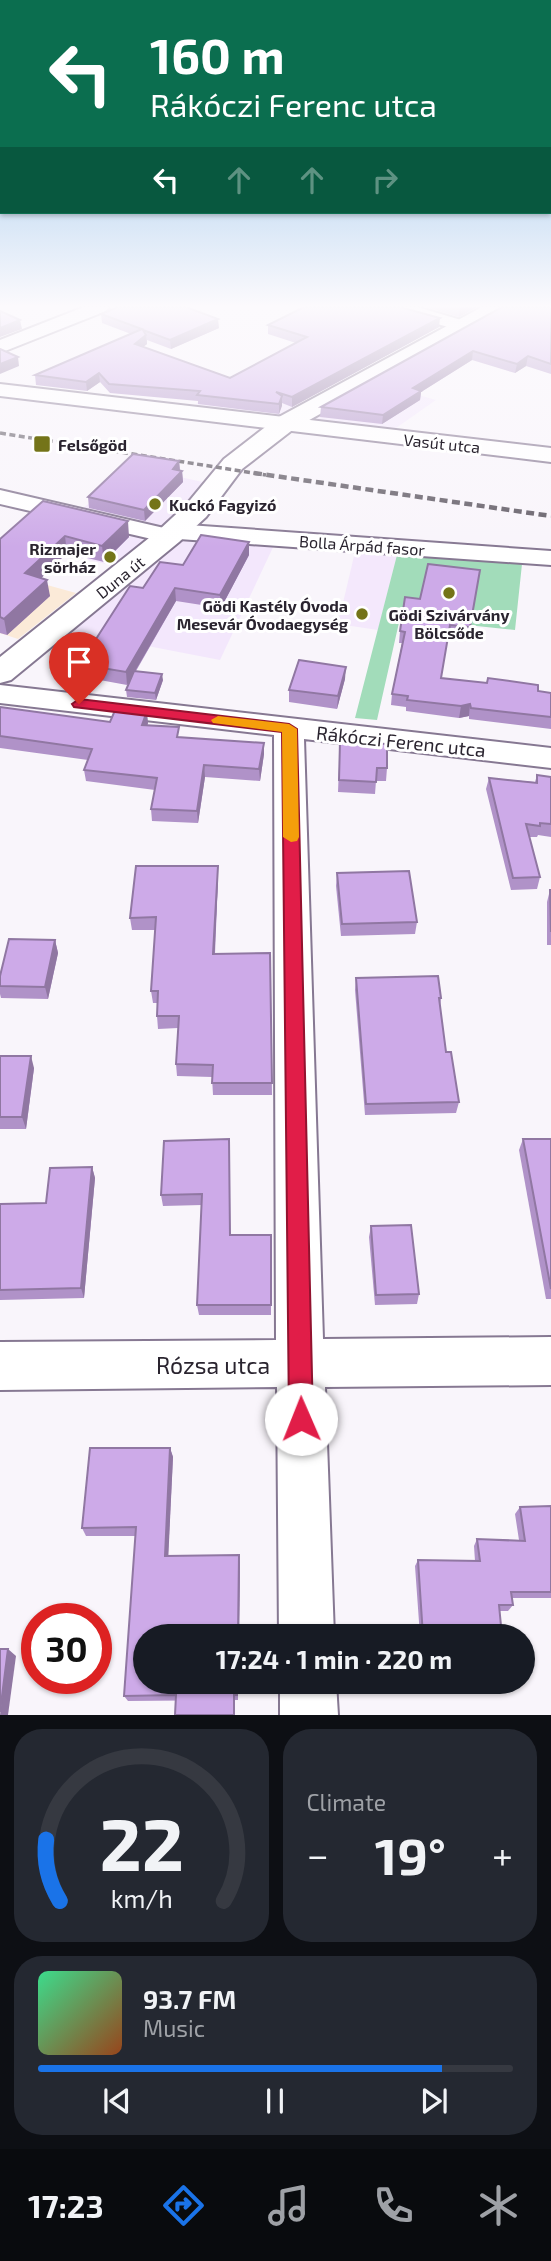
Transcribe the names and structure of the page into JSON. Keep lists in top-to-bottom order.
{
  "streets": {
    "street": [
      "Vasút utca",
      "Bolla Árpád fasor",
      "Duna út",
      "Rákóczi Ferenc utca",
      "Rózsa utca"
    ]
  },
  "crossings": [
    ["Vasút utca", "Duna út"],
    ["Bolla Árpád fasor", "Duna út"]
  ],
  "places": {
    "transit": ["Felsőgöd"],
    "other": [
      "Kuckó Fagyizó",
      "Rizmajer sörház",
      "Gödi Szivárvány Bölcsőde",
      "Gödi Kastély Óvoda Mesevár Óvodaegység"
    ]
  },
  "page": {
    "turn": ["160 m", "Rákóczi Ferenc utca"],
    "limit": "30",
    "trip": "17:24 · 1 min · 220 m",
    "tile": "Climate",
    "heat": ["−", "19°", "+"],
    "song": ["93.7 FM", "Music"],
    "tabs": "17:23",
    "gauge": ["22", "km/h"]
  }
}
